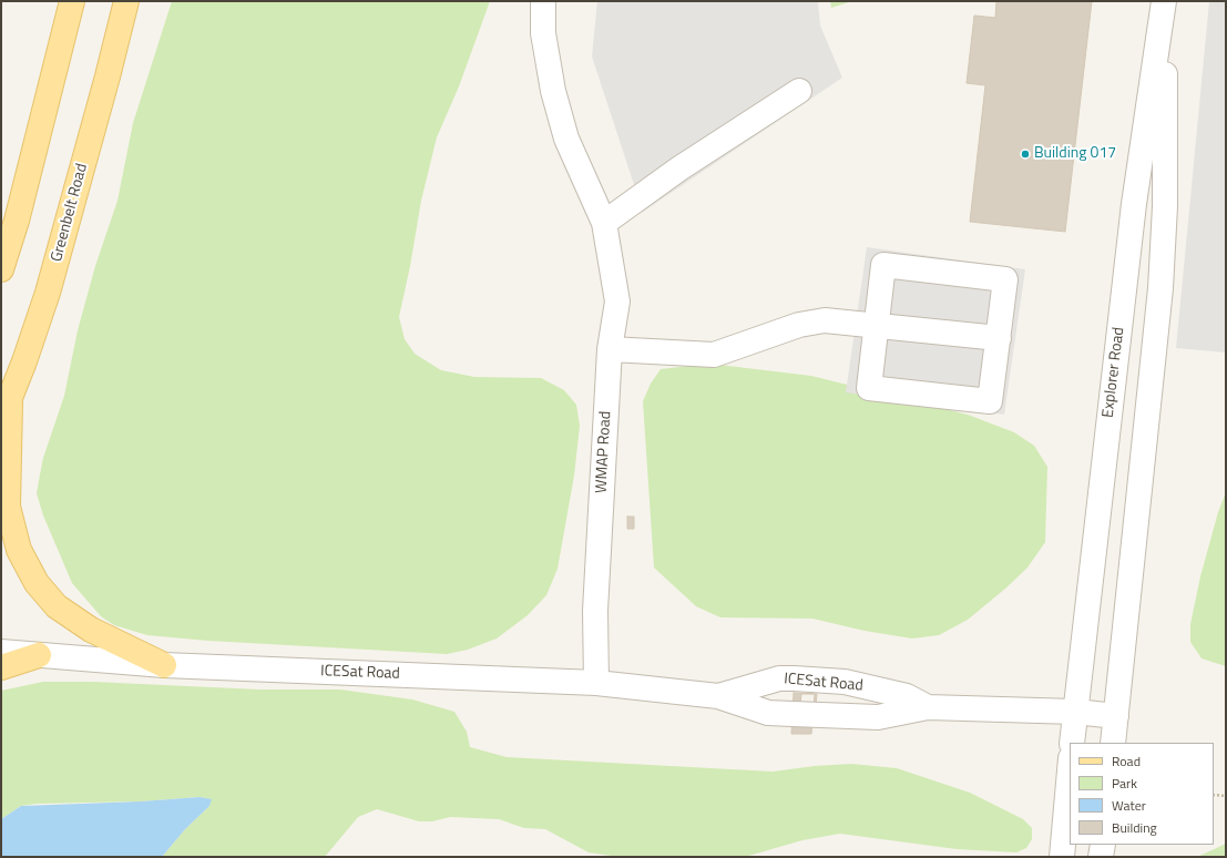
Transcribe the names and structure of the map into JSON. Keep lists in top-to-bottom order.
{
  "streets": {
    "main road": ["Greenbelt Road"],
    "street": ["Explorer Road", "WMAP Road", "ICESat Road"]
  },
  "crossings": [
    ["Explorer Road", "ICESat Road"],
    ["WMAP Road", "ICESat Road"]
  ],
  "places": ["Building 017"],
  "legend": [
    "Road",
    "Park",
    "Water",
    "Building"
  ]
}
